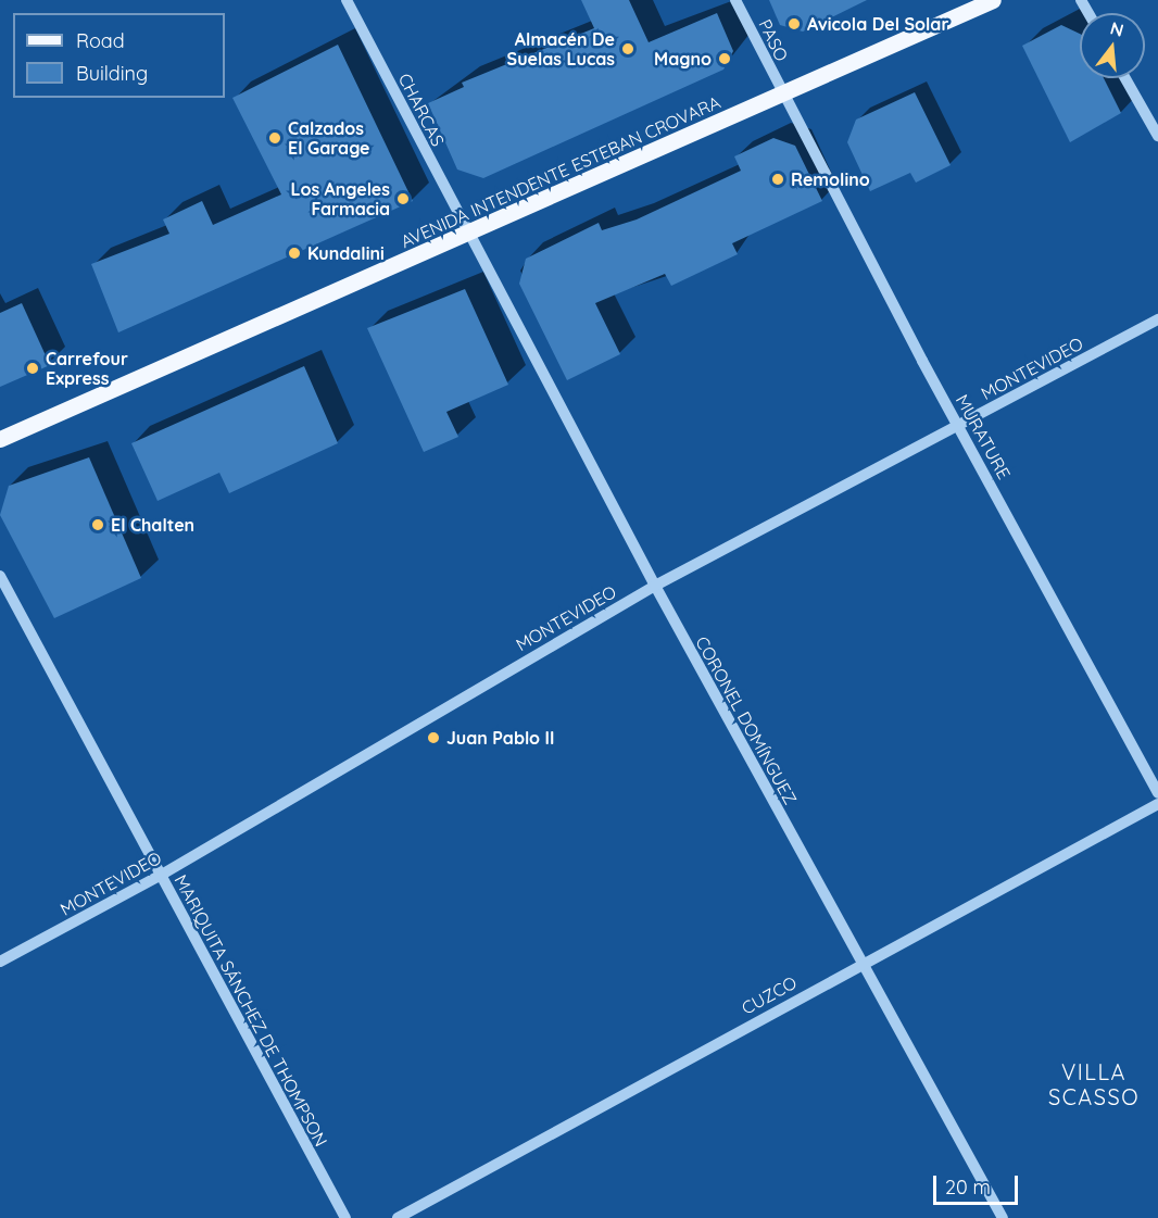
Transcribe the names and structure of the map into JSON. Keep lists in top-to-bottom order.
{
  "streets": {
    "main road": ["AVENIDA INTENDENTE ESTEBAN CROVARA"],
    "street": [
      "PASO",
      "CHARCAS",
      "MONTEVIDEO",
      "MURATURE",
      "CORONEL DOMÍNGUEZ",
      "CUZCO",
      "MARIQUITA SÁNCHEZ DE THOMPSON"
    ]
  },
  "crossings": [
    ["PASO", "AVENIDA INTENDENTE ESTEBAN CROVARA"],
    ["PASO", "MURATURE"],
    ["CHARCAS", "AVENIDA INTENDENTE ESTEBAN CROVARA"],
    ["CHARCAS", "CORONEL DOMÍNGUEZ"],
    ["AVENIDA INTENDENTE ESTEBAN CROVARA", "MURATURE"],
    ["AVENIDA INTENDENTE ESTEBAN CROVARA", "CORONEL DOMÍNGUEZ"],
    ["MONTEVIDEO", "MURATURE"],
    ["MONTEVIDEO", "CORONEL DOMÍNGUEZ"],
    ["MONTEVIDEO", "MARIQUITA SÁNCHEZ DE THOMPSON"],
    ["CORONEL DOMÍNGUEZ", "CUZCO"]
  ],
  "districts": ["VILLA SCASSO"],
  "places": [
    "Avicola Del Solar",
    "Almacén De Suelas Lucas",
    "Magno",
    "Calzados El Garage",
    "Remolino",
    "Los Angeles Farmacia",
    "Kundalini",
    "Carrefour Express",
    "El Chalten",
    "Juan Pablo II"
  ],
  "legend": ["Road", "Building"],
  "scale_bar": "20 m",
  "north": "top"
}
